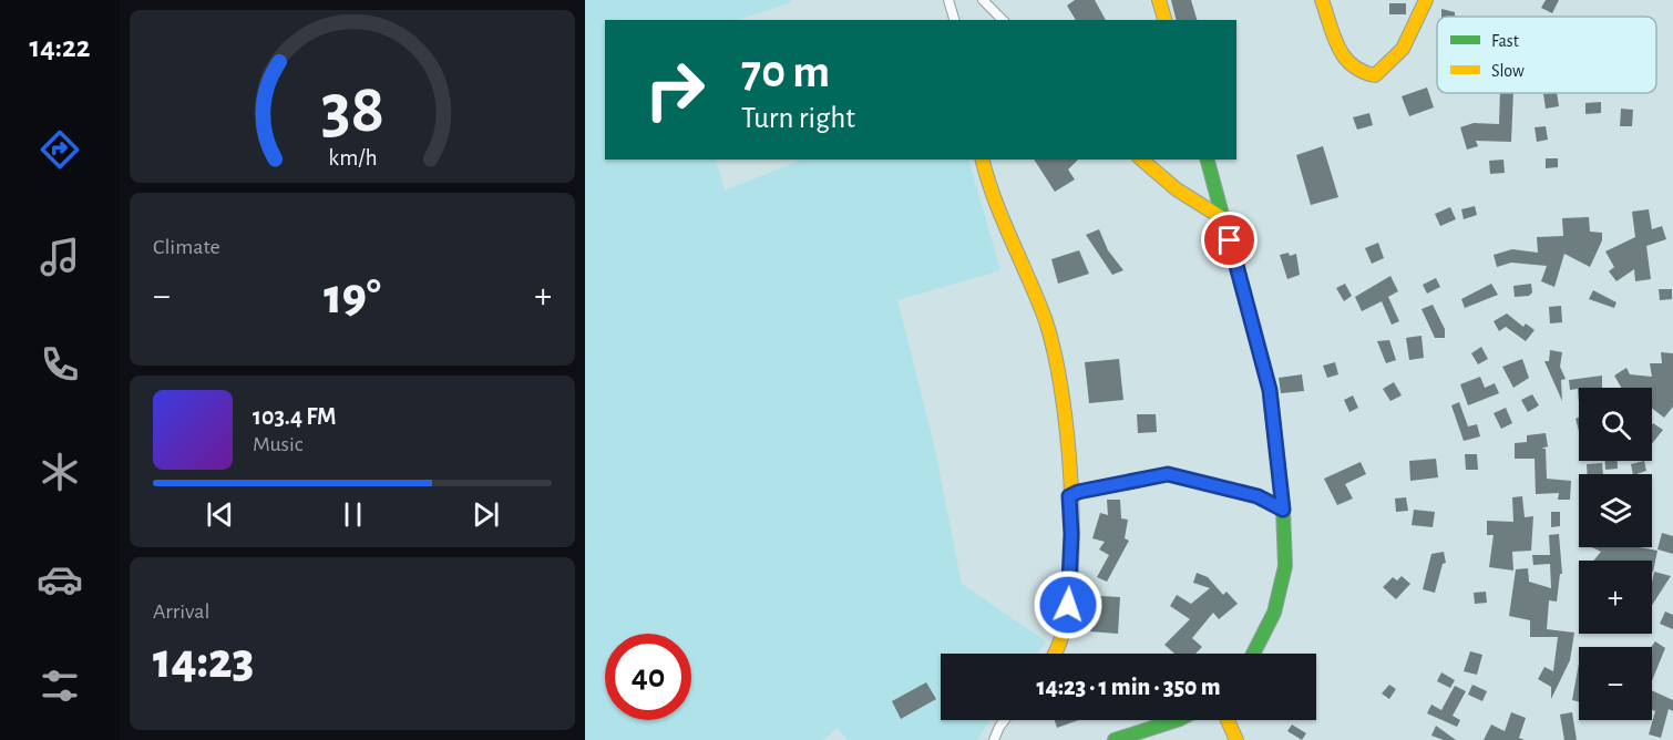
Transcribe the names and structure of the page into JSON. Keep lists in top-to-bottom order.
{
  "legend": ["Fast", "Slow"],
  "page": {
    "tabs": "14:22",
    "turn": ["70 m", "Turn right"],
    "tile": [
      "Climate",
      ["Arrival", "14:23"]
    ],
    "heat": ["−", "19°", "+"],
    "map_buttons": ["+", "−"],
    "song": ["103.4 FM", "Music"],
    "limit": "40",
    "trip": "14:23 · 1 min · 350 m",
    "gauge": ["38", "km/h"]
  }
}
